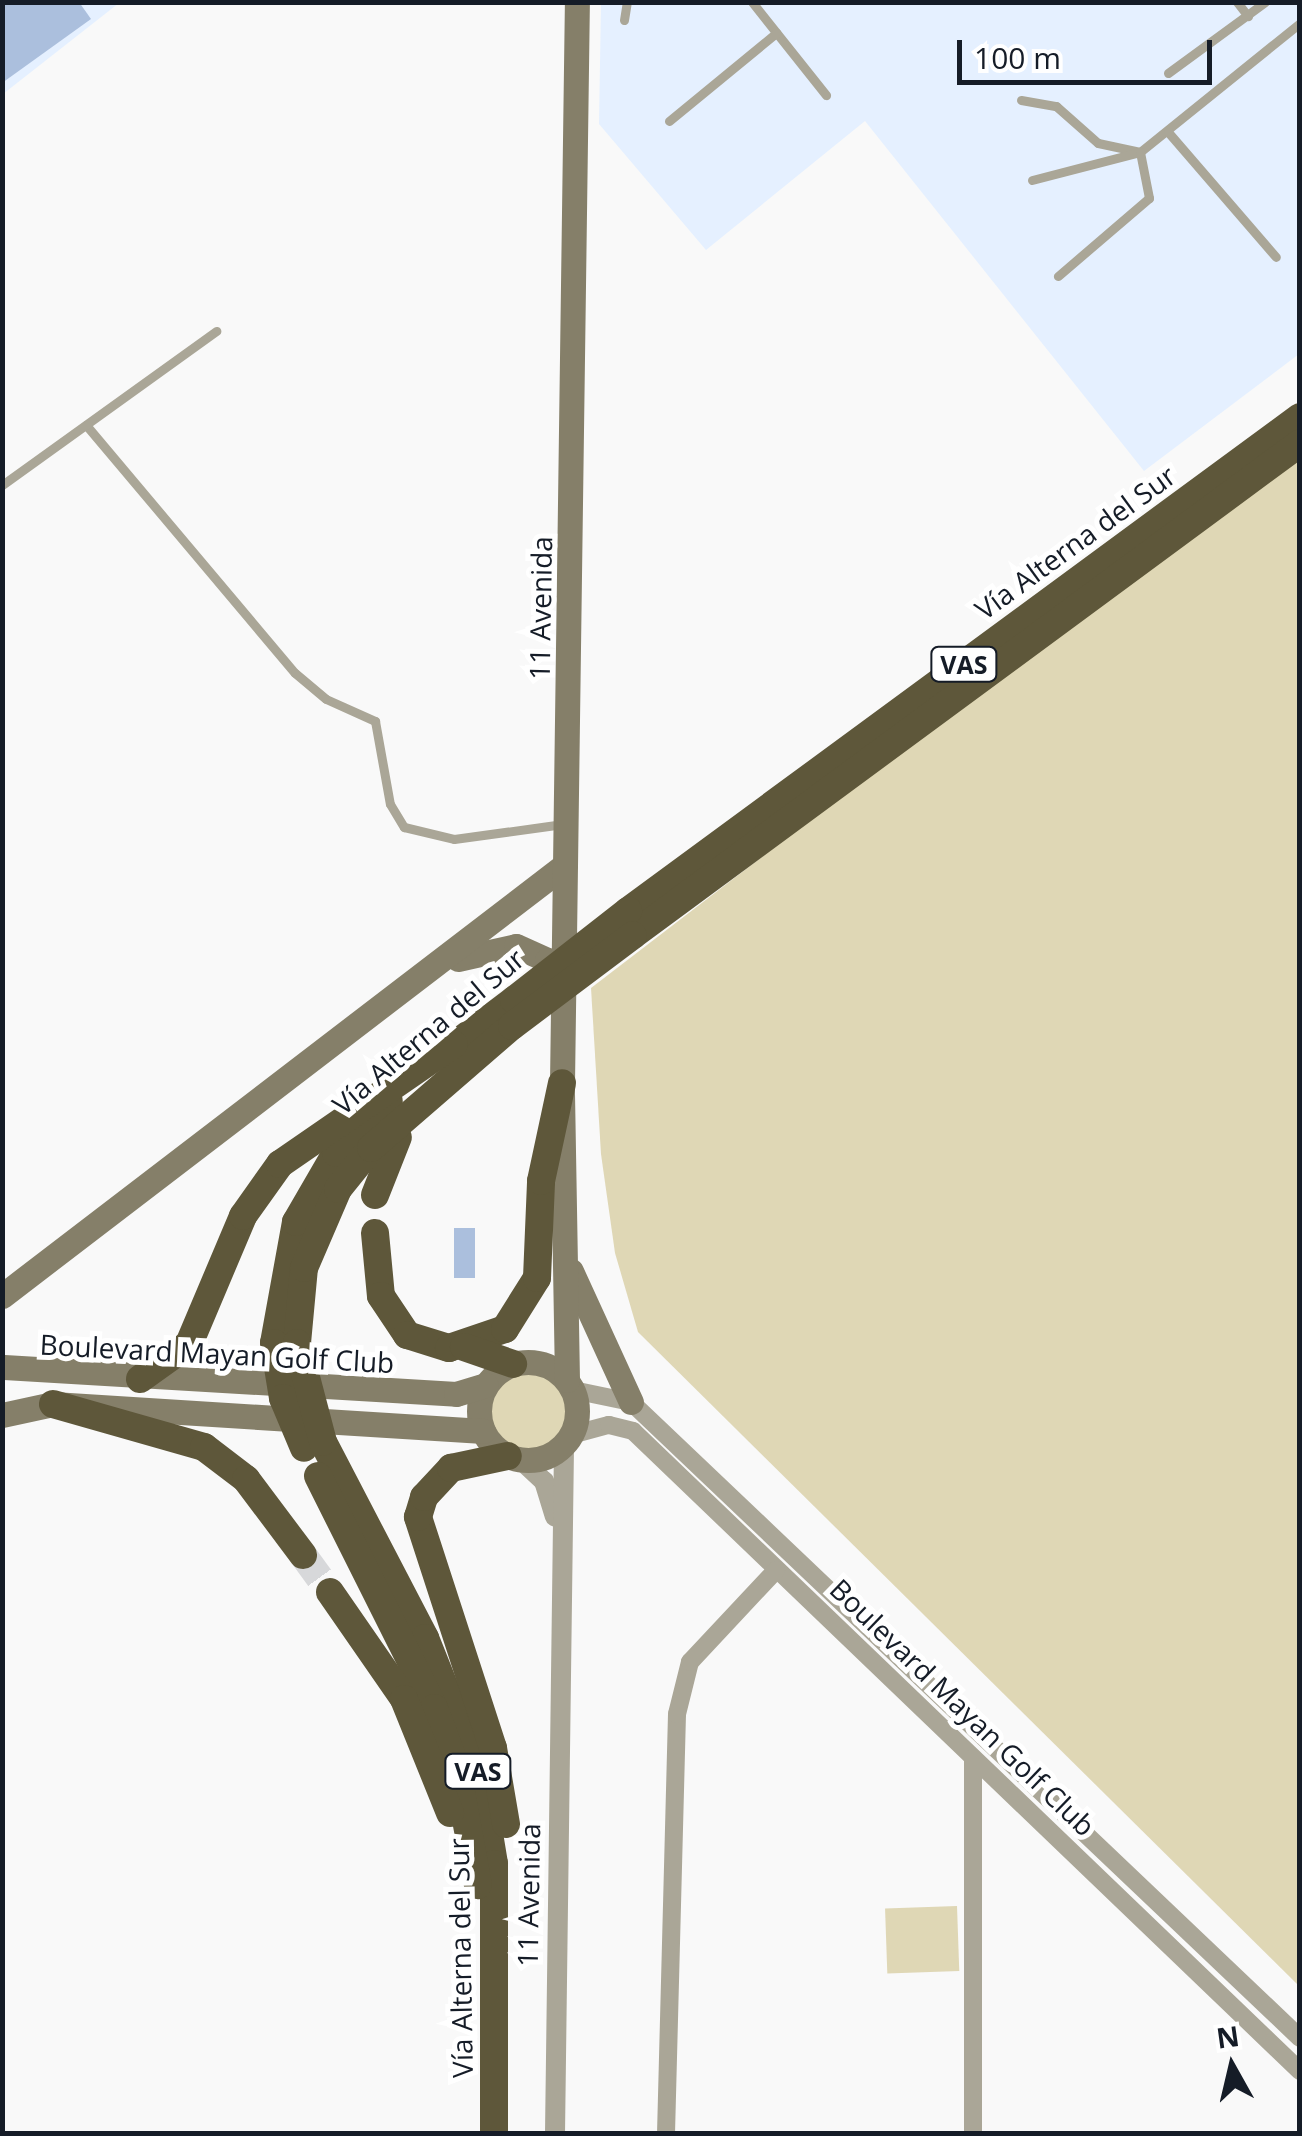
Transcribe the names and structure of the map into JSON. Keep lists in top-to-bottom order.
{
  "streets": {
    "highway": ["Vía Alterna del Sur", "VAS"],
    "main road": ["11 Avenida", "Boulevard Mayan Golf Club"]
  },
  "crossings": [
    ["11 Avenida", "Boulevard Mayan Golf Club"]
  ],
  "scale_bar": "100 m",
  "north": "top"
}
